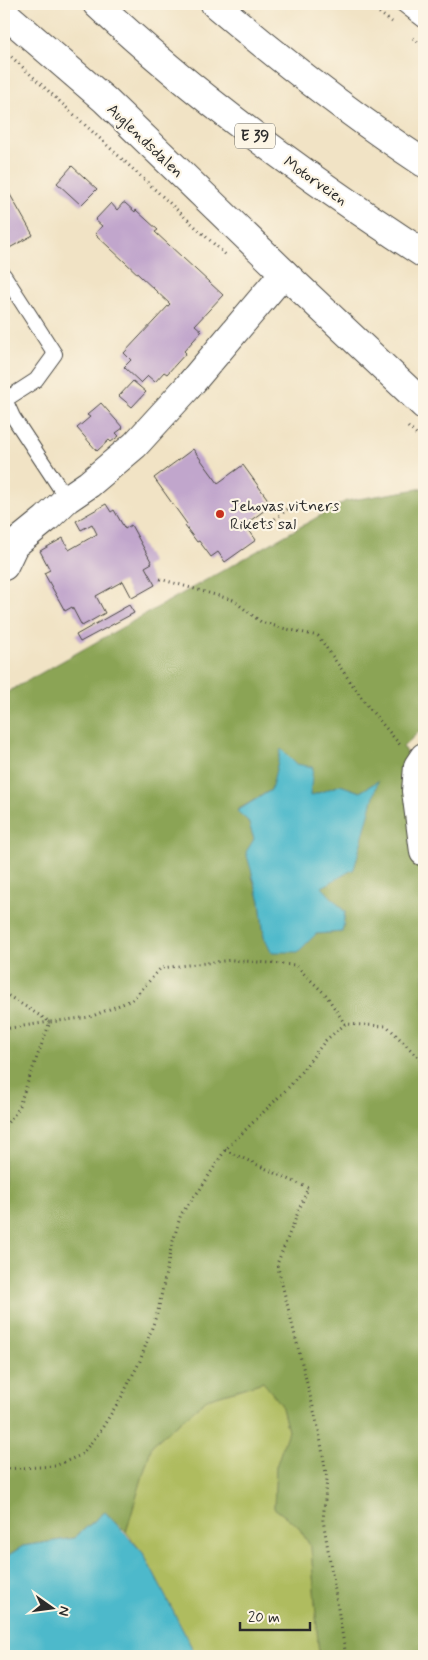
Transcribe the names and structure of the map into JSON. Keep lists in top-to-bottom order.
{
  "streets": {
    "main road": ["E 39", "Auglendsdalen", "Motorveien"]
  },
  "places": ["Jehovas vitners Rikets sal"],
  "scale_bar": "20 m",
  "north": "right"
}
